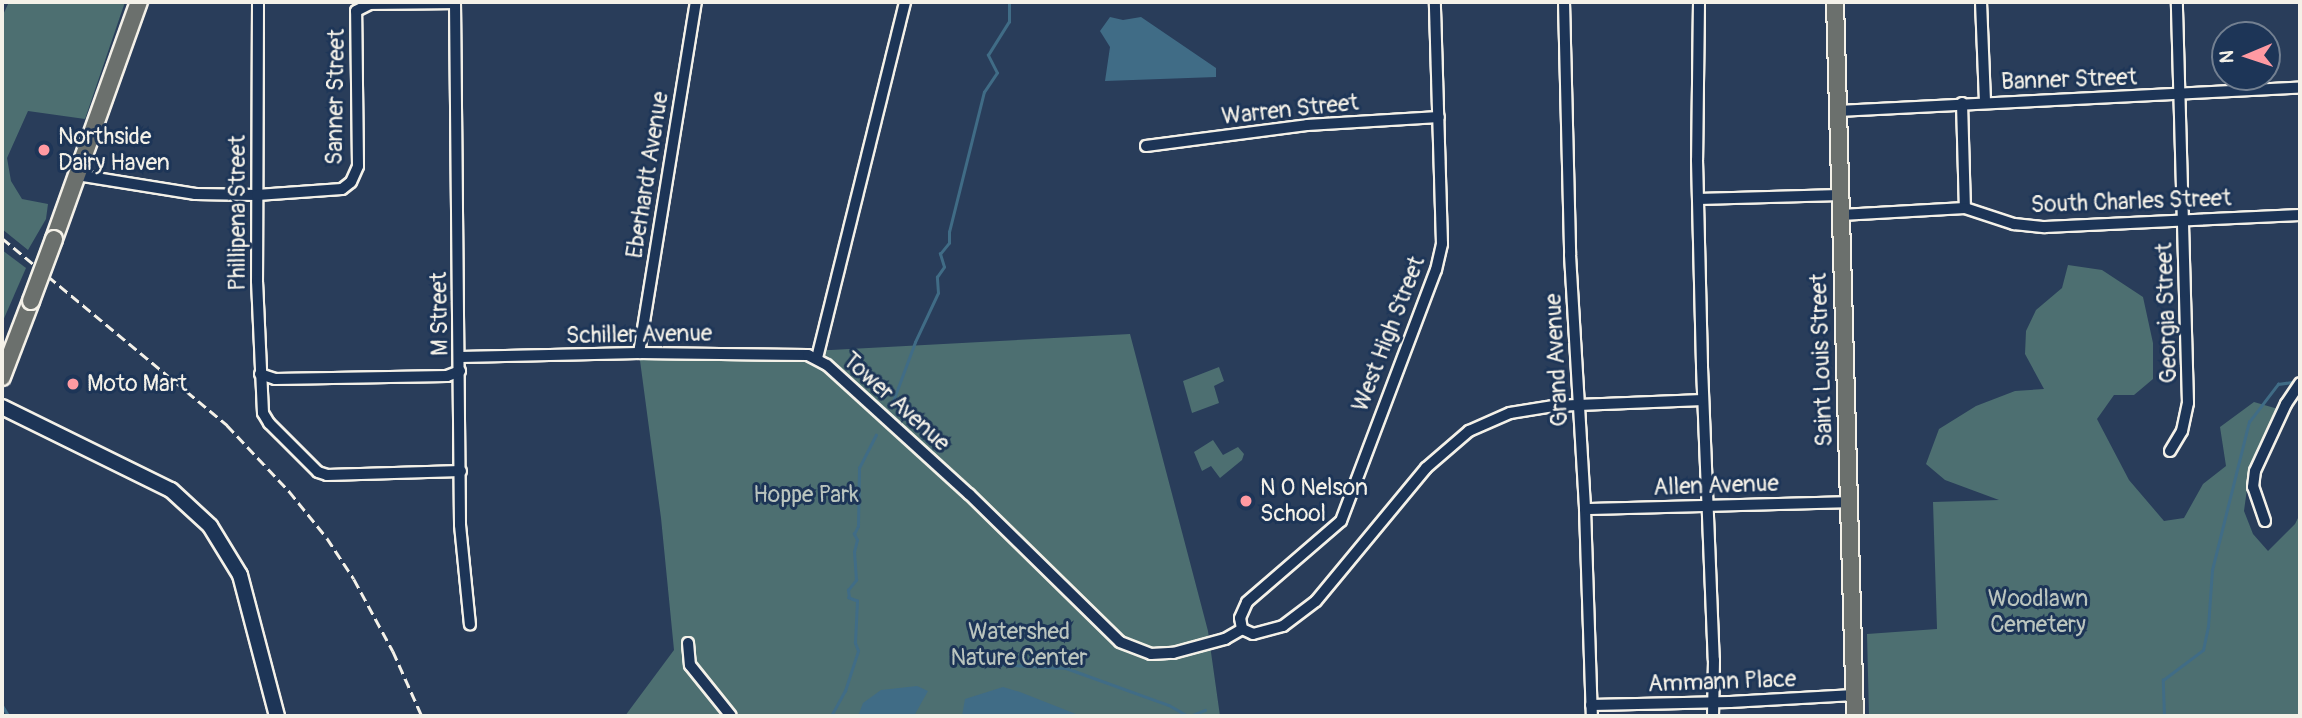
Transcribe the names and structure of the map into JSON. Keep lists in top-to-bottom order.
{
  "streets": {
    "main road": ["Saint Louis Street"],
    "street": [
      "Banner Street",
      "Sanner Street",
      "Warren Street",
      "Eberhardt Avenue",
      "South Charles Street",
      "Phillipena Street",
      "Georgia Street",
      "M Street",
      "West High Street",
      "Schiller Avenue",
      "Grand Avenue",
      "Tower Avenue",
      "Allen Avenue",
      "Ammann Place"
    ]
  },
  "crossings": [
    ["Banner Street", "Georgia Street"],
    ["Banner Street", "Saint Louis Street"],
    ["Sanner Street", "Phillipena Street"],
    ["Sanner Street", "M Street"],
    ["Warren Street", "West High Street"],
    ["Eberhardt Avenue", "Schiller Avenue"],
    ["South Charles Street", "Georgia Street"],
    ["South Charles Street", "Saint Louis Street"],
    ["Phillipena Street", "M Street"],
    ["M Street", "Schiller Avenue"],
    ["West High Street", "Tower Avenue"],
    ["Schiller Avenue", "Tower Avenue"],
    ["Grand Avenue", "Allen Avenue"],
    ["Grand Avenue", "Ammann Place"],
    ["Saint Louis Street", "Allen Avenue"],
    ["Saint Louis Street", "Ammann Place"]
  ],
  "parks": ["Hoppe Park", "Woodlawn Cemetery", "Watershed Nature Center"],
  "places": ["Northside Dairy Haven", "Moto Mart", "N O Nelson School"],
  "north": "left"
}
